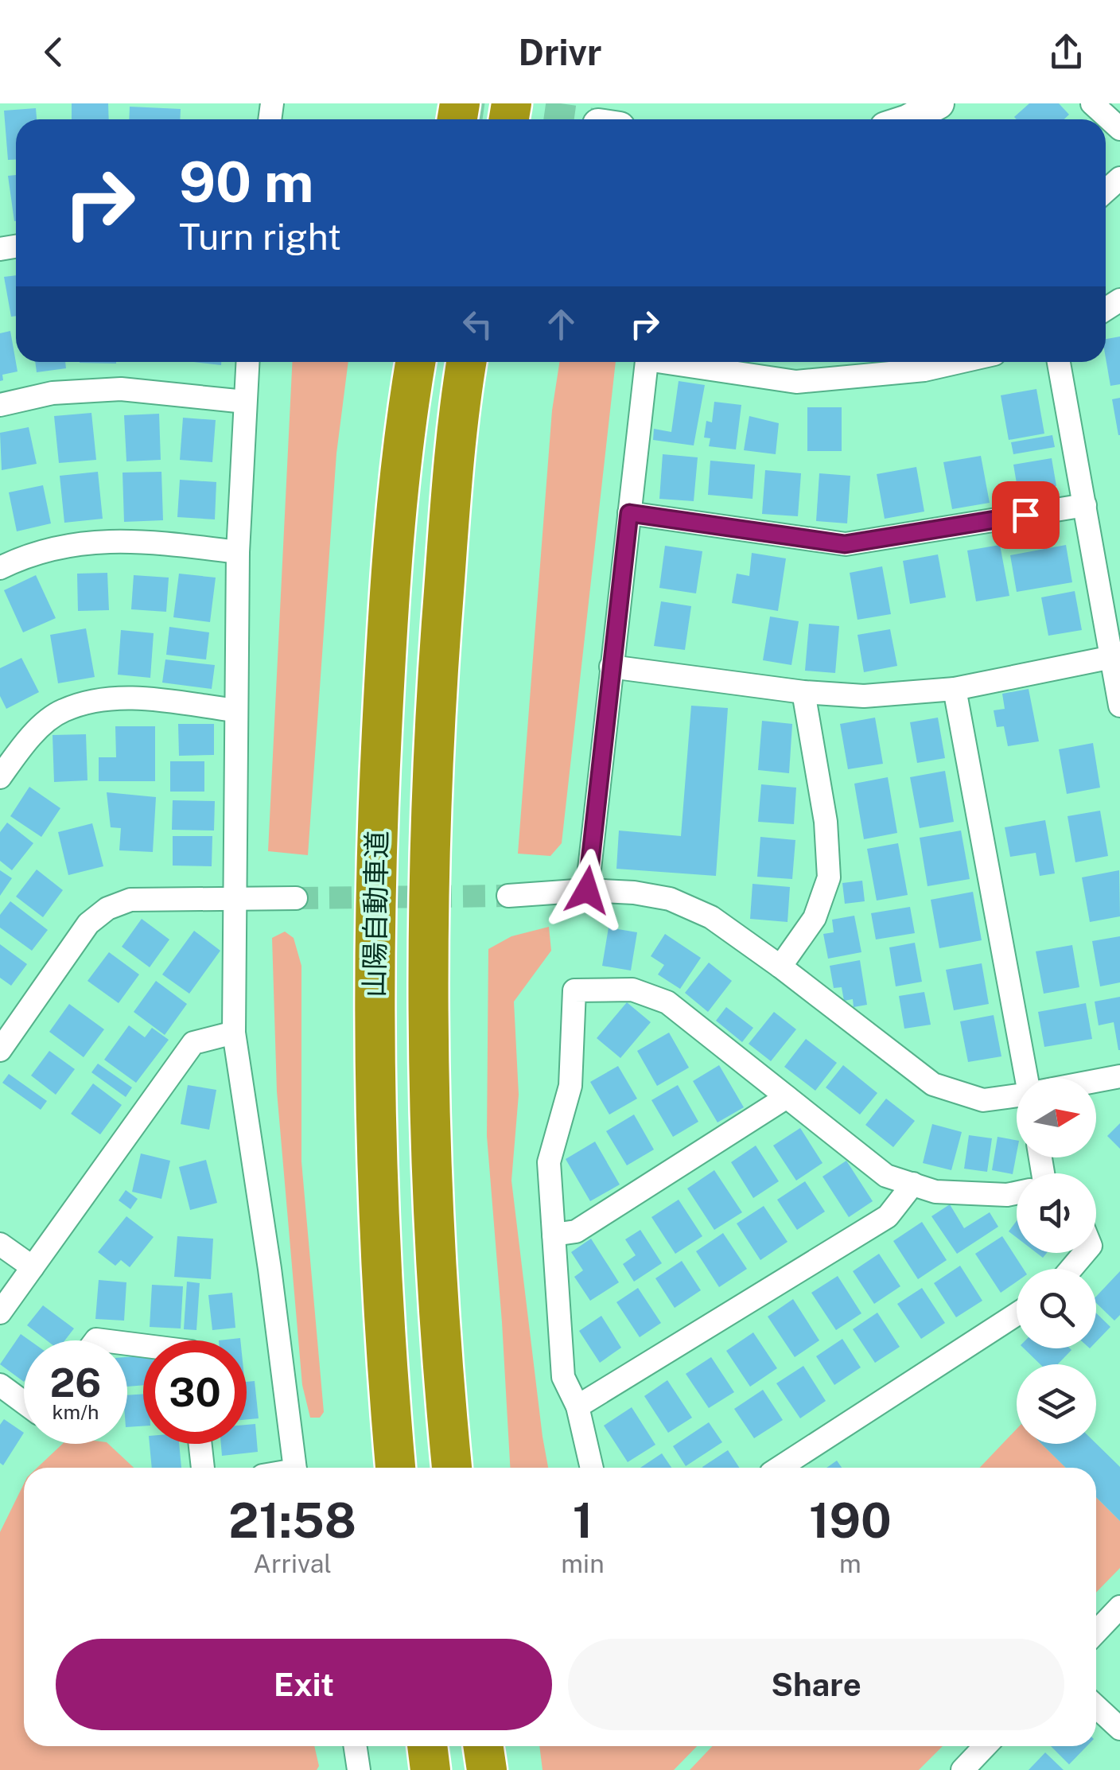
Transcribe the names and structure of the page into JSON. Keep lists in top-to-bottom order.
{
  "streets": {
    "highway": ["山陽自動車道"]
  },
  "north": "right",
  "page": {
    "header": "Drivr",
    "turn": ["90 m", "Turn right"],
    "speed": "26 km/h",
    "limit": "30",
    "eta": [
      "21:58",
      "Arrival",
      "1",
      "min",
      "190",
      "m"
    ],
    "buttons": ["Exit", "Share"]
  }
}
